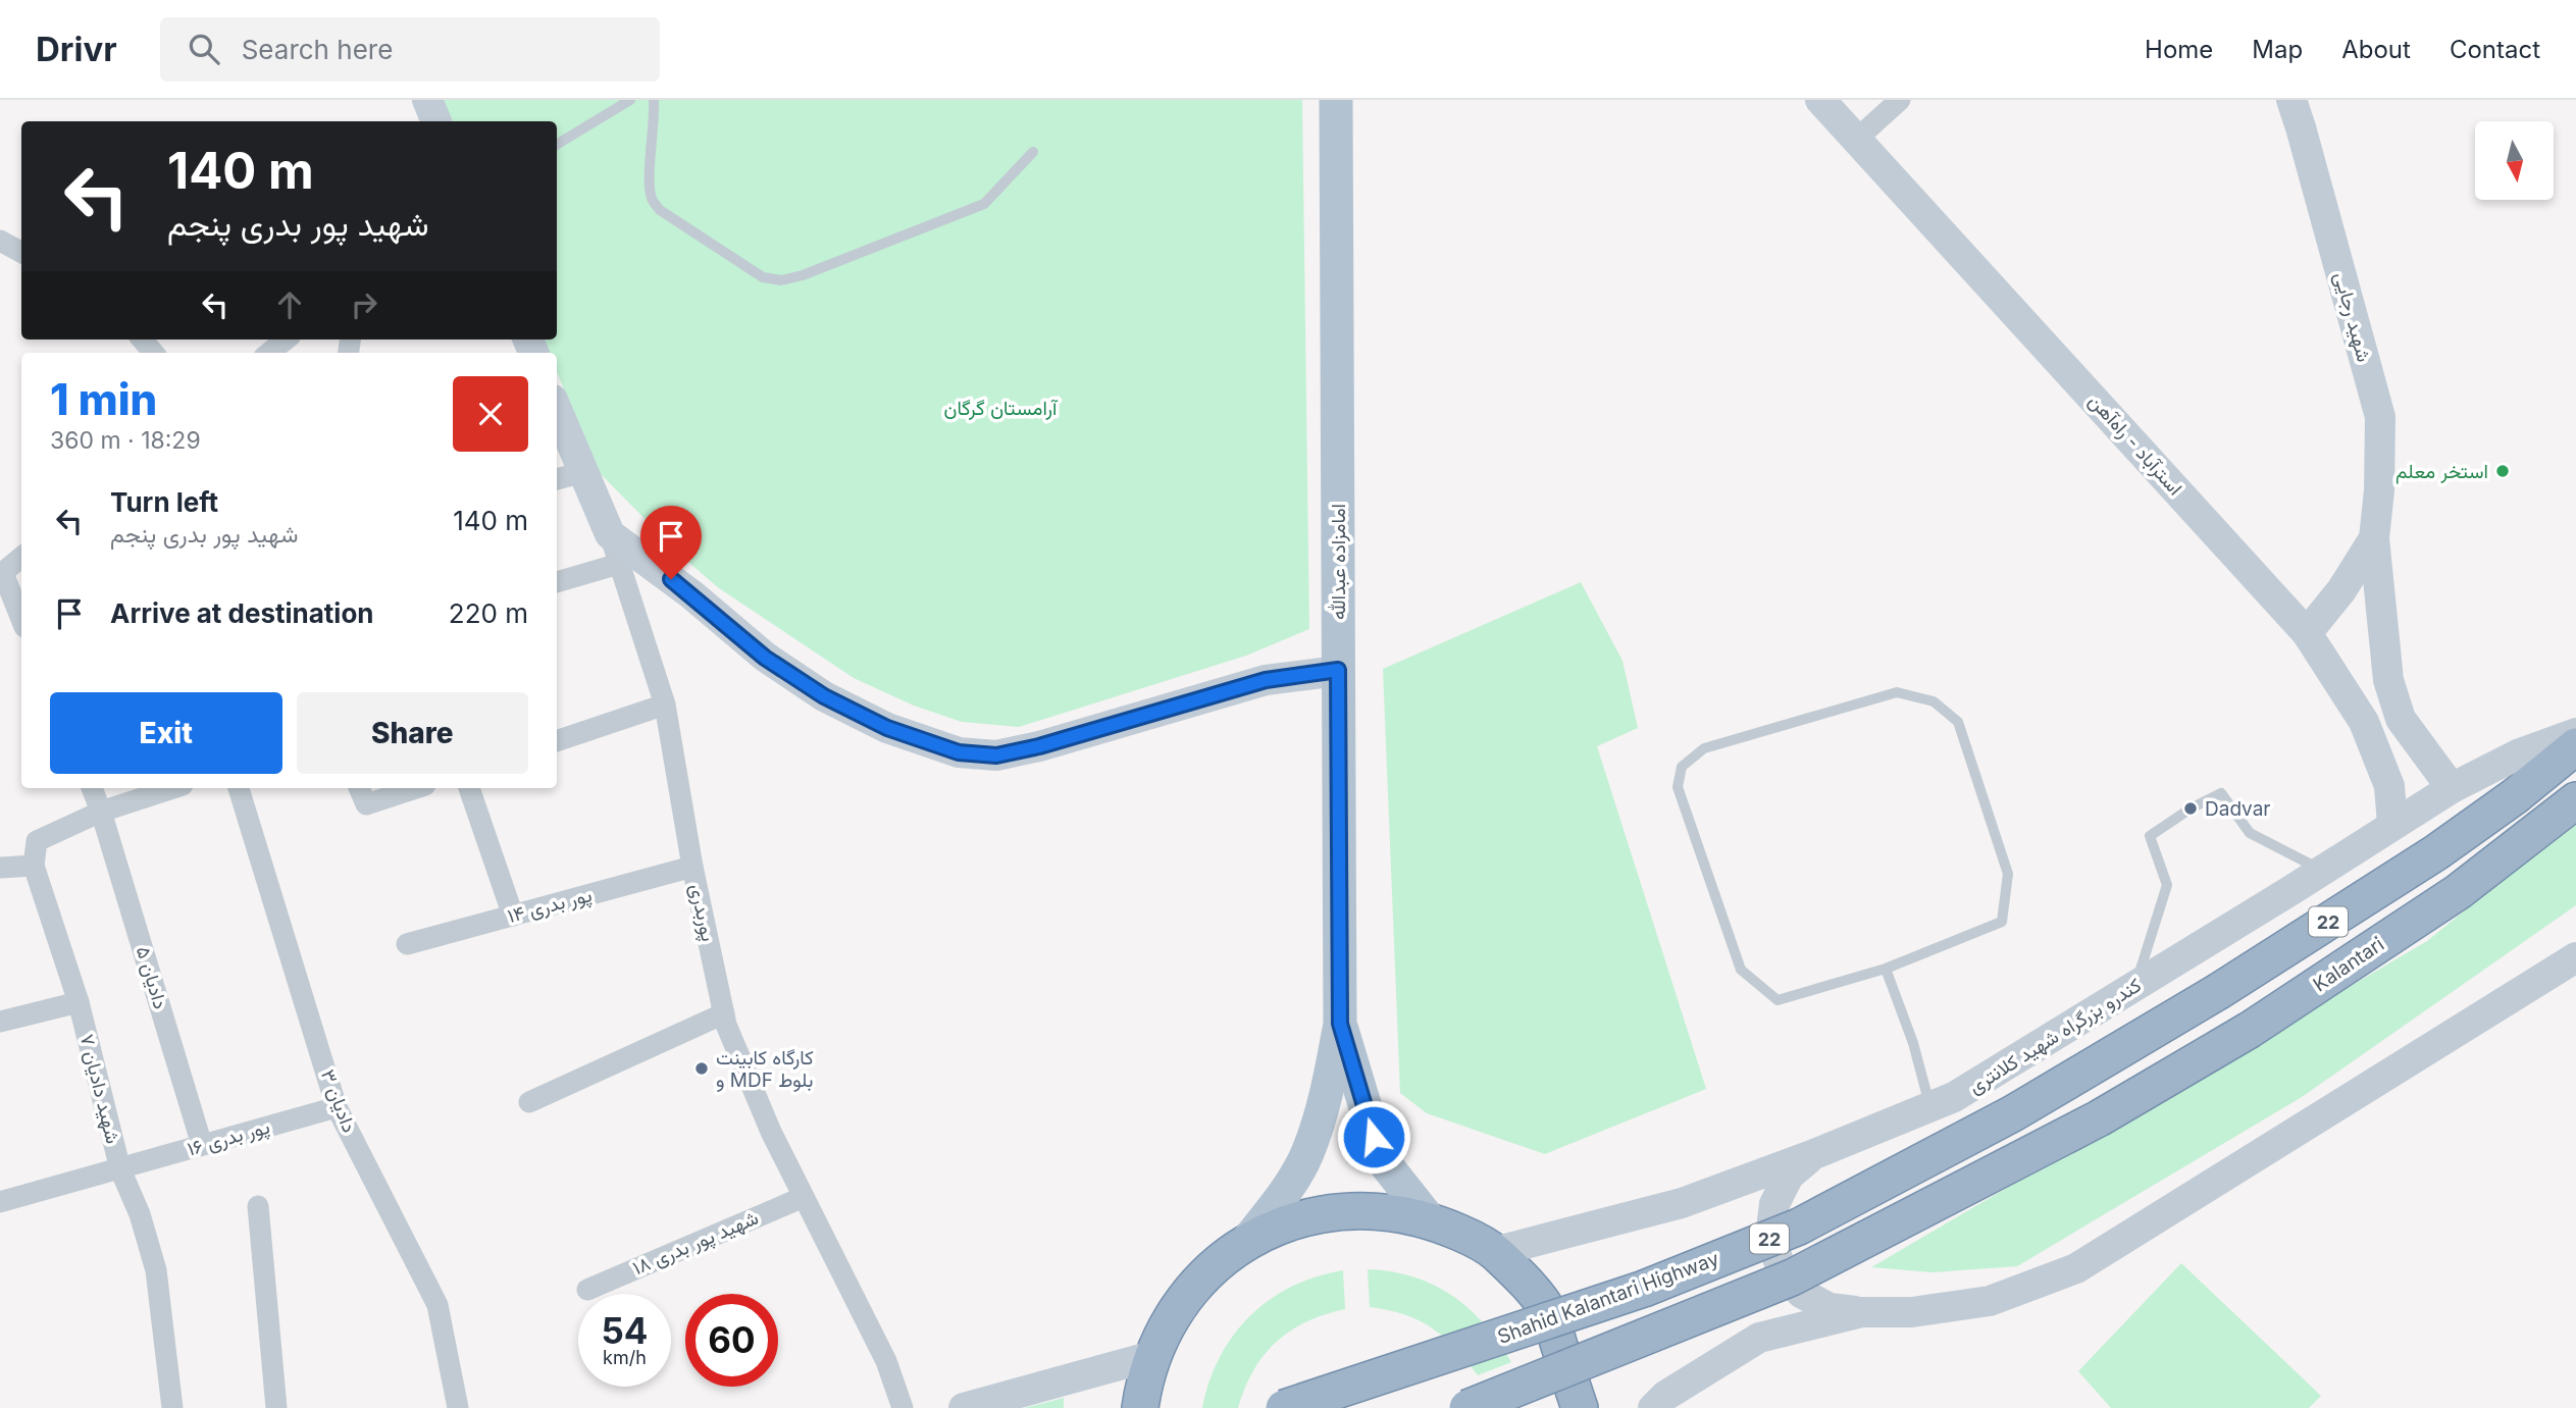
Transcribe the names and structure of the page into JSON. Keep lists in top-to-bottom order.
{
  "streets": {
    "highway": ["22", "Kalantari", "Shahid Kalantari Highway"],
    "main road": [
      "شهید رجایی",
      "استرآباد - راه‌آهن",
      "امامزاده عبدالله",
      "پوربدری",
      "کندرو بزرگراه شهید کلانتری"
    ],
    "street": [
      "پور بدری ۱۴",
      "دادیان ۵",
      "شهید دادیان ۷",
      "دادیان ۳",
      "پور بدری ۱۶",
      "شهید پور بدری ۱۸"
    ]
  },
  "crossings": [
    ["شهید رجایی", "استرآباد - راه‌آهن"],
    ["شهید رجایی", "کندرو بزرگراه شهید کلانتری"],
    ["استرآباد - راه‌آهن", "کندرو بزرگراه شهید کلانتری"],
    ["پور بدری ۱۴", "پوربدری"],
    ["پوربدری", "شهید پور بدری ۱۸"],
    ["دادیان ۵", "پور بدری ۱۶"],
    ["شهید دادیان ۷", "پور بدری ۱۶"],
    ["دادیان ۳", "پور بدری ۱۶"]
  ],
  "parks": ["آرامستان گرگان"],
  "places": ["استخر معلم", "Dadvar", "کارگاه کابینت و MDF بلوط"],
  "north": "bottom",
  "page": {
    "header": "Drivr",
    "search": "Search here",
    "nav": [
      "Home",
      "Map",
      "About",
      "Contact"
    ],
    "turn": ["140 m", "شهید پور بدری پنجم"],
    "heading": ["1 min", "360 m · 18:29"],
    "list": [
      {
        "name": "Turn left",
        "note": "شهید پور بدری پنجم",
        "value": "140 m"
      },
      {
        "name": "Arrive at destination",
        "value": "220 m"
      }
    ],
    "buttons": ["Exit", "Share"],
    "speed": "54 km/h",
    "limit": "60"
  }
}
